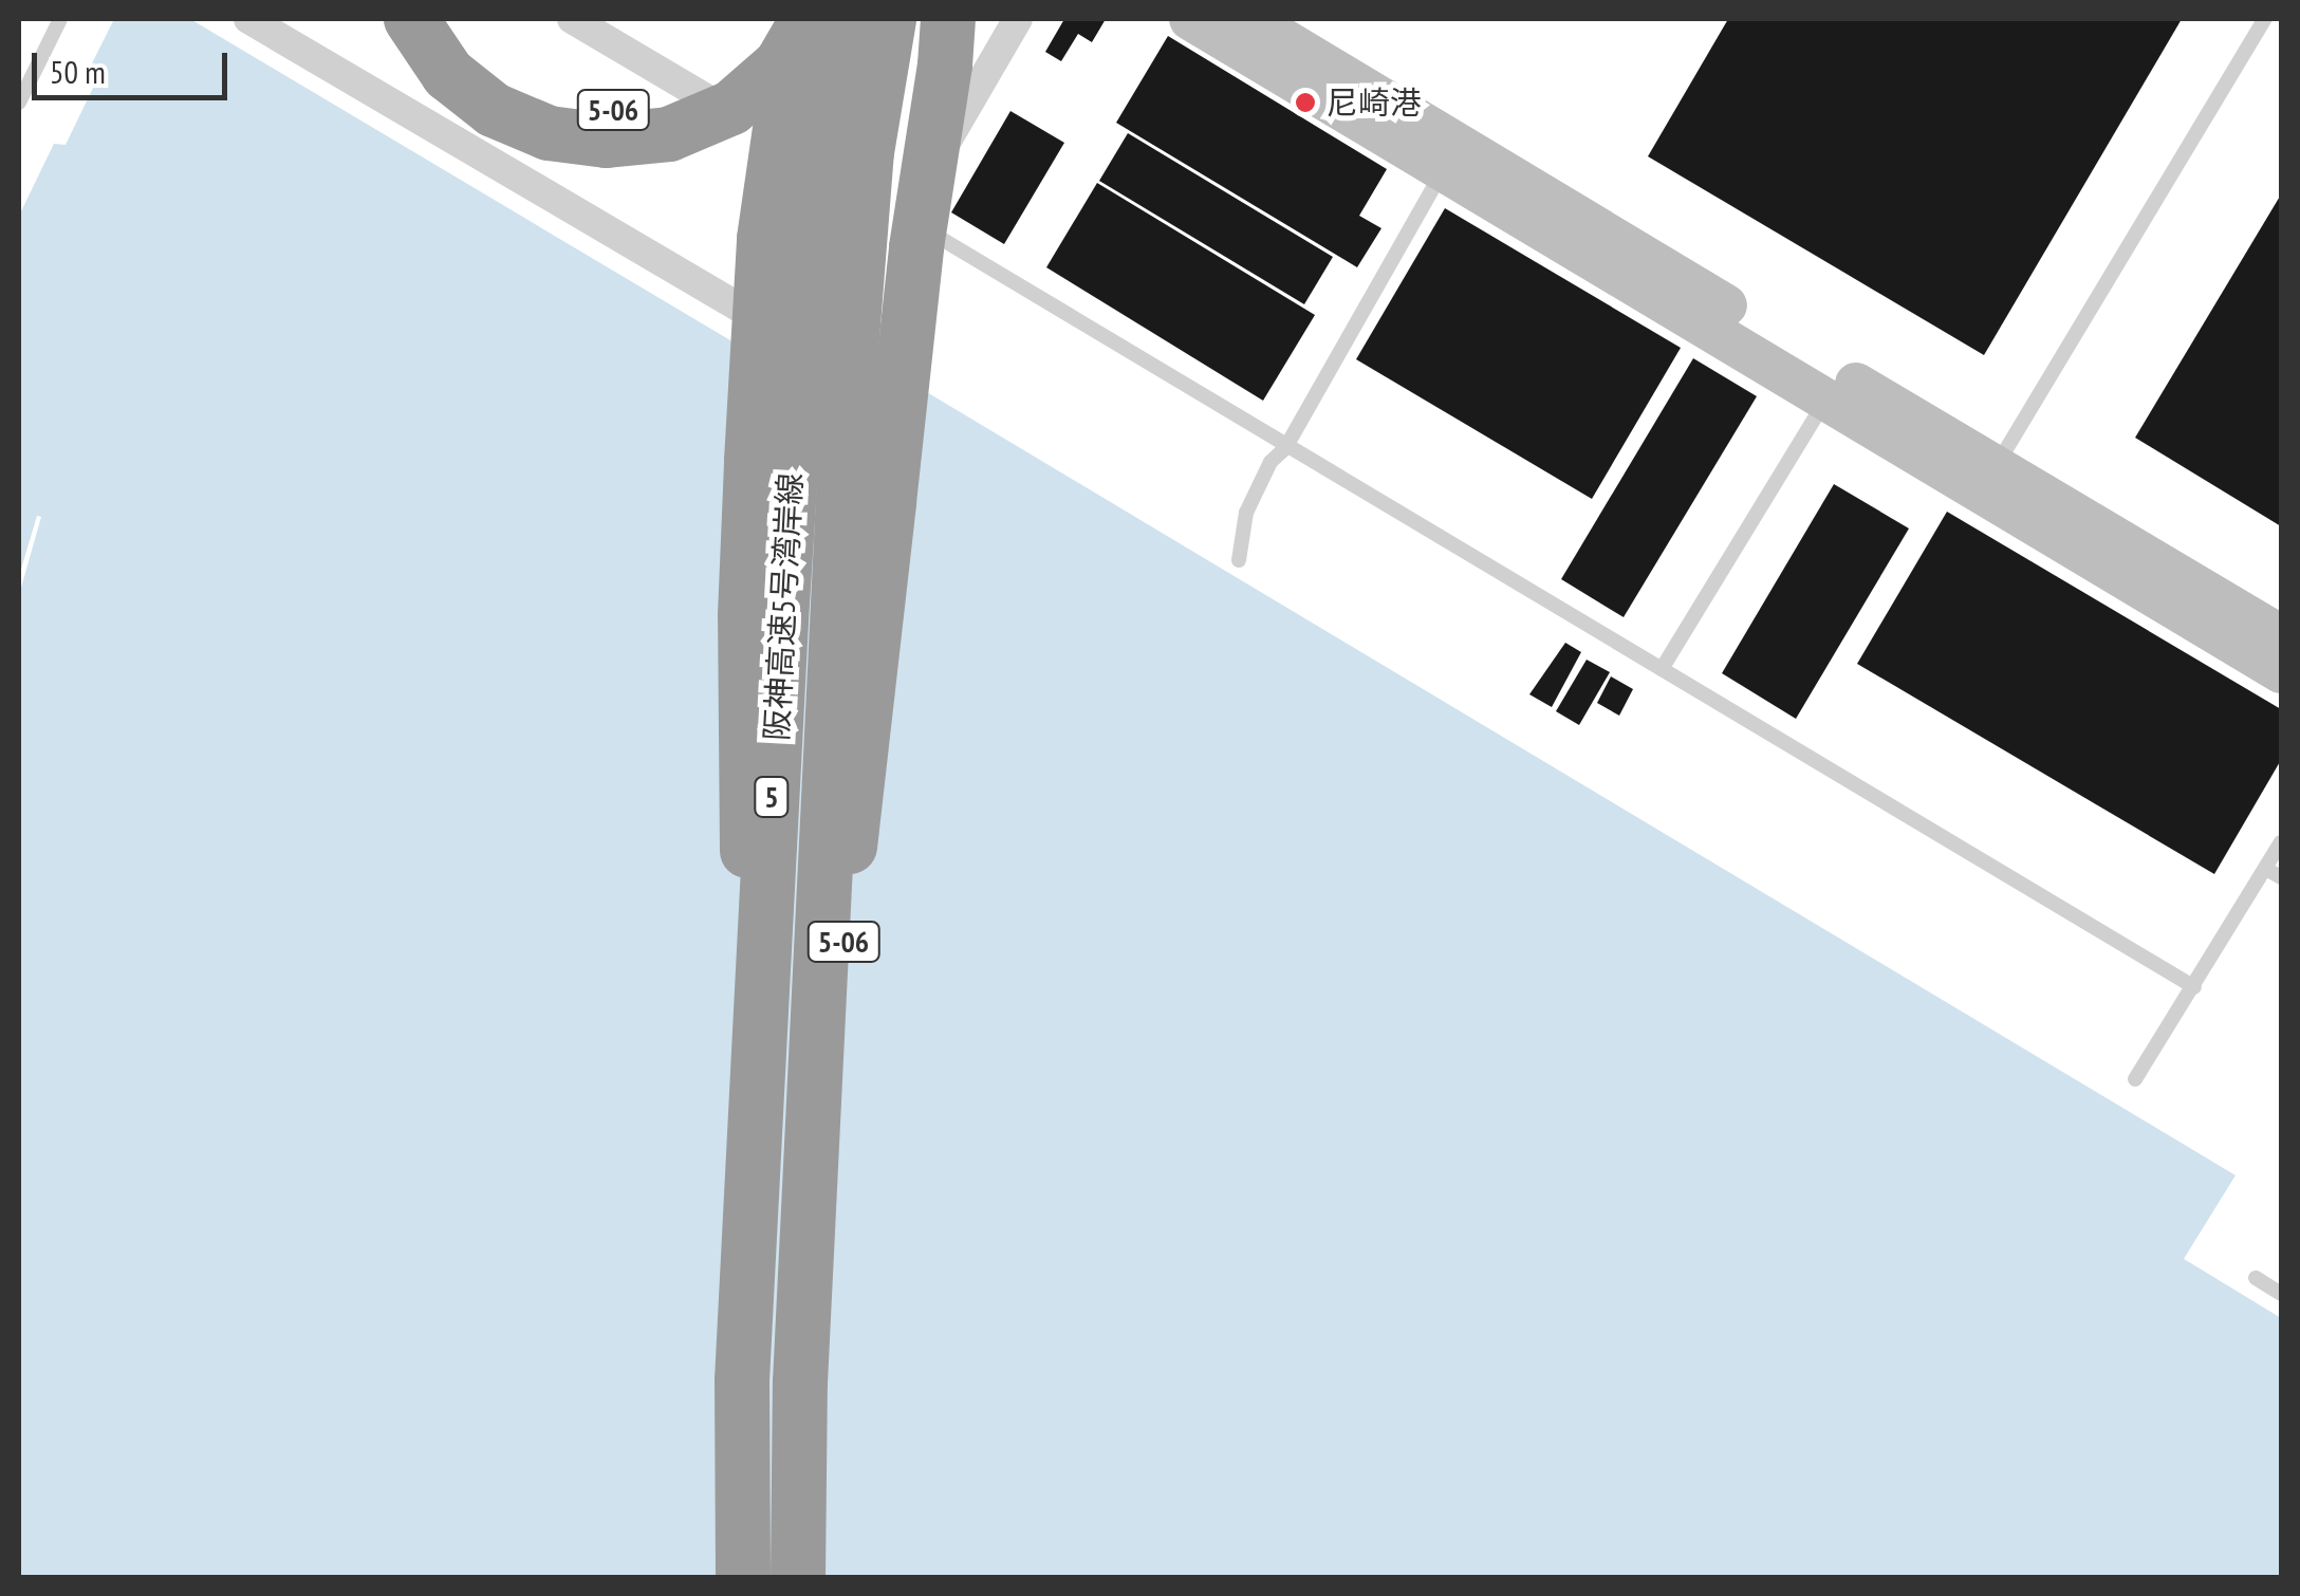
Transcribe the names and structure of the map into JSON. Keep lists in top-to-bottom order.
{
  "streets": {
    "highway": ["5-06", "阪神高速5号湾岸線", "5"]
  },
  "crossings": [
    ["5-06", "阪神高速5号湾岸線"]
  ],
  "places": ["尼崎港"],
  "scale_bar": "50 m"
}
